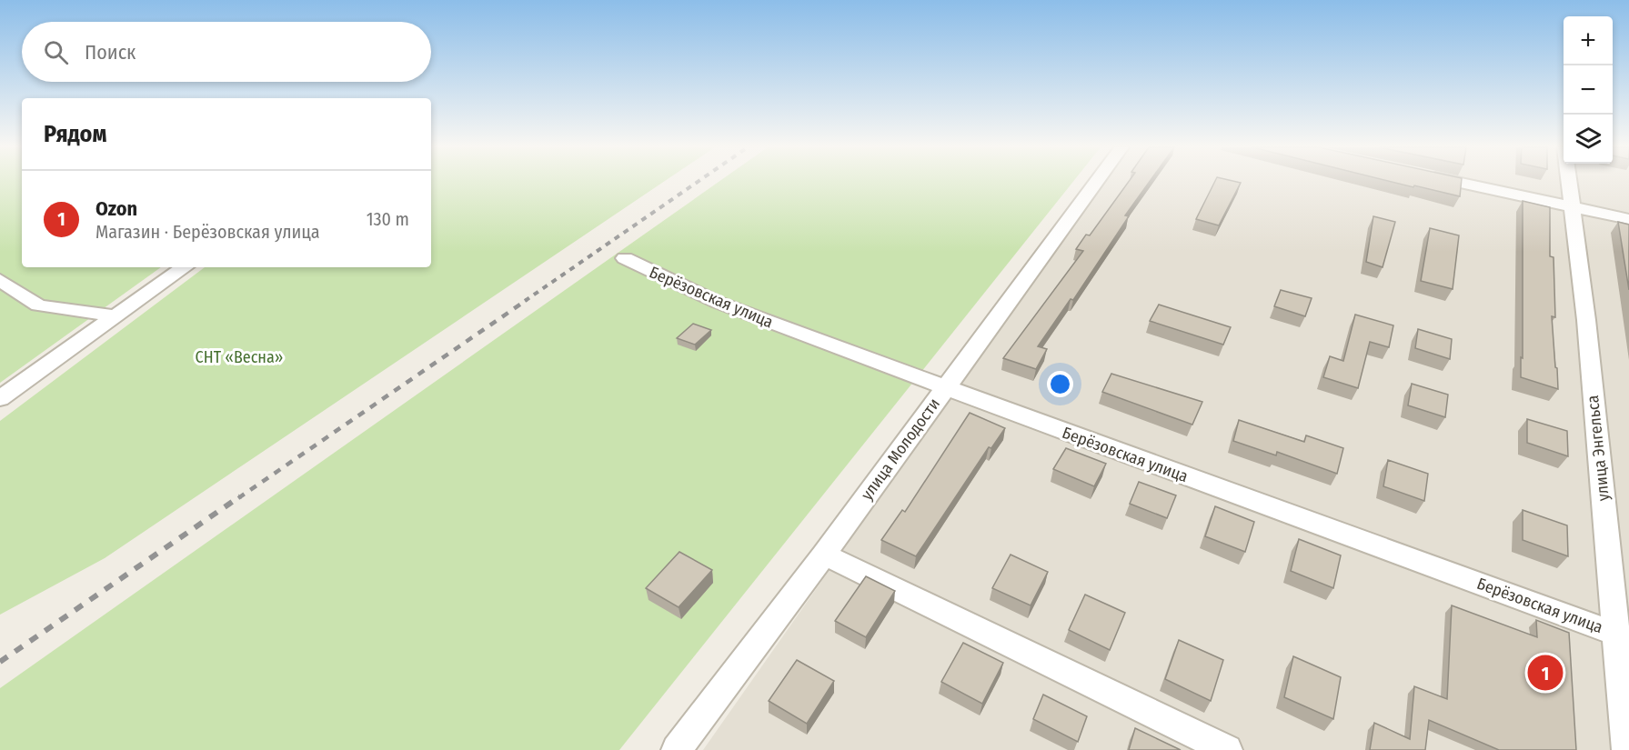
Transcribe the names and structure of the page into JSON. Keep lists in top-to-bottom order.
{
  "streets": {
    "street": ["Берёзовская улица", "улица Энгельса", "улица Молодости"]
  },
  "crossings": [
    ["Берёзовская улица", "улица Энгельса"],
    ["Берёзовская улица", "улица Молодости"]
  ],
  "parks": ["СНТ «Весна»"],
  "page": {
    "map_buttons": ["+", "−"],
    "search": "Поиск",
    "heading": "Рядом",
    "list": [
      {
        "mark": "1",
        "name": "Ozon",
        "note": "Магазин · Берёзовская улица",
        "value": "130 m"
      }
    ],
    "pins": "1"
  }
}
